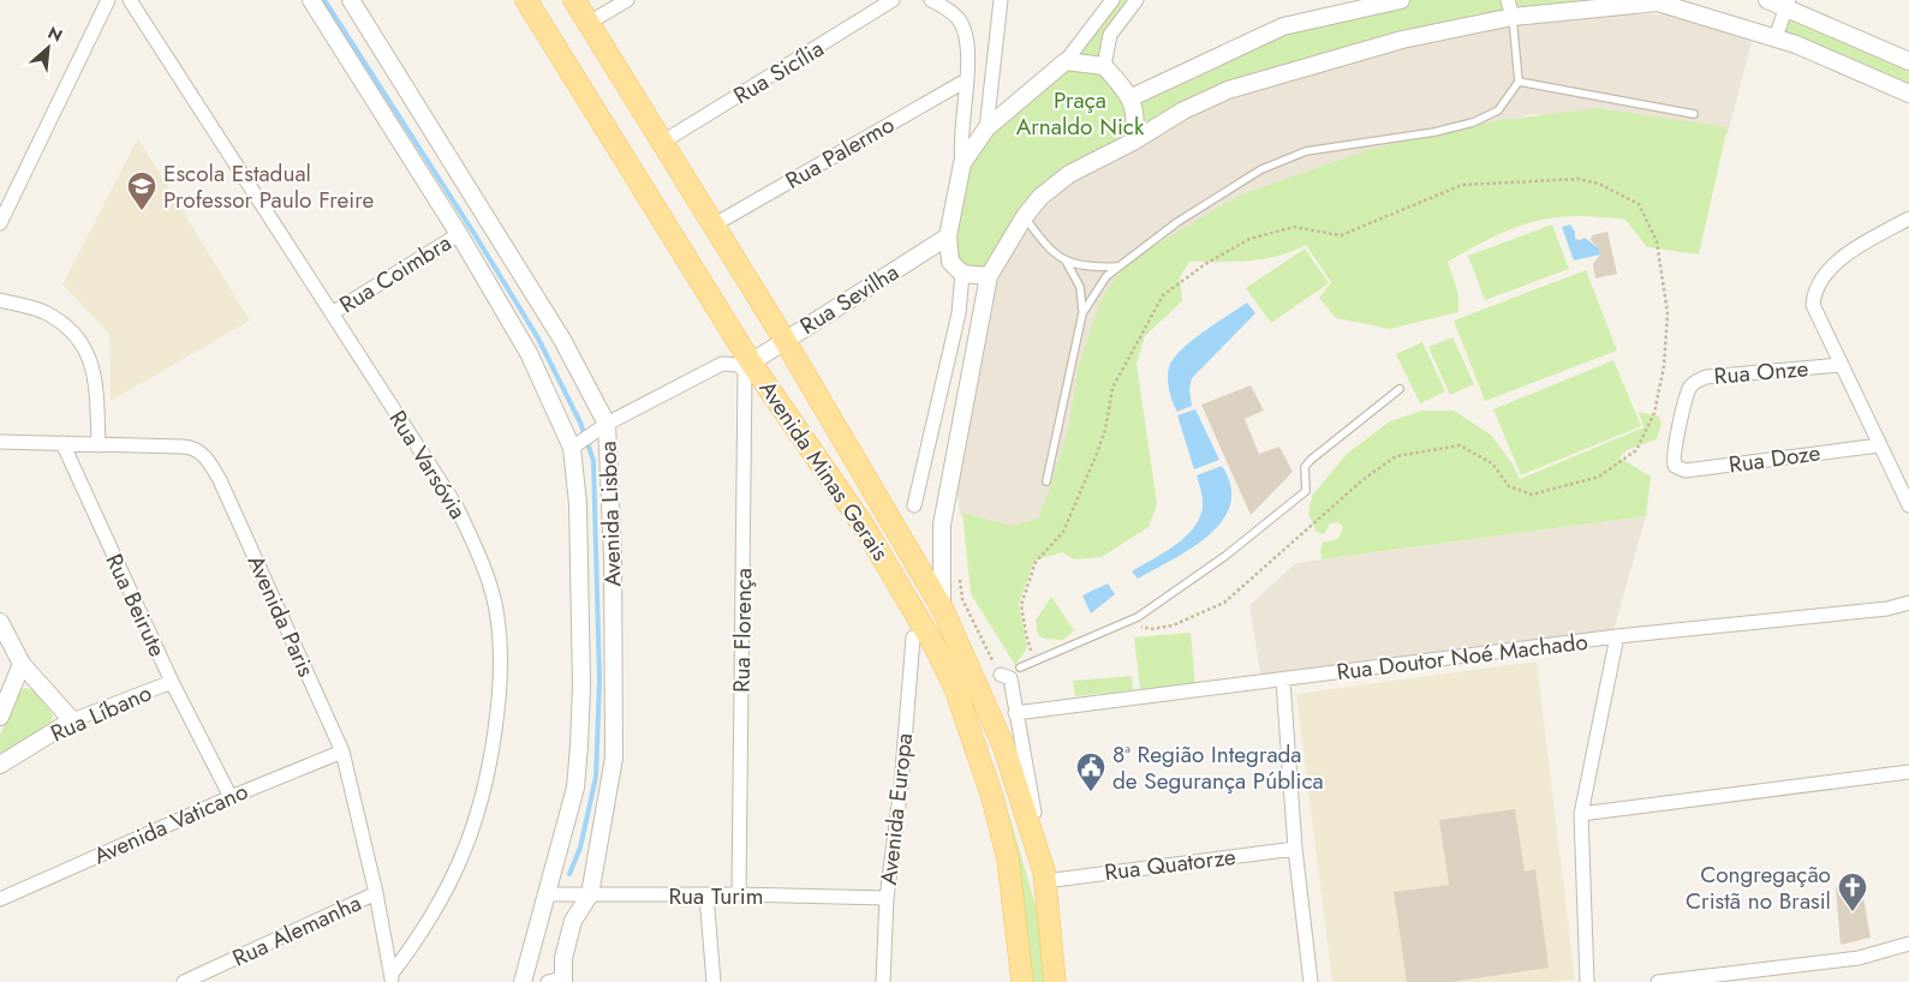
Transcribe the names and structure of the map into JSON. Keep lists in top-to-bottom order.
{
  "streets": {
    "main road": ["Avenida Minas Gerais"],
    "street": [
      "Rua Sicília",
      "Rua Palermo",
      "Rua Coimbra",
      "Rua Sevilha",
      "Rua Onze",
      "Rua Doze",
      "Rua Varsóvia",
      "Avenida Lisboa",
      "Rua Beirute",
      "Avenida Paris",
      "Rua Florença",
      "Rua Doutor Noé Machado",
      "Rua Líbano",
      "Avenida Europa",
      "Avenida Vaticano",
      "Rua Quatorze",
      "Rua Turim",
      "Rua Alemanha"
    ]
  },
  "crossings": [
    ["Rua Sicília", "Avenida Minas Gerais"],
    ["Rua Palermo", "Avenida Minas Gerais"],
    ["Rua Coimbra", "Rua Varsóvia"],
    ["Rua Coimbra", "Avenida Lisboa"],
    ["Rua Sevilha", "Avenida Minas Gerais"],
    ["Rua Sevilha", "Rua Florença"],
    ["Rua Onze", "Rua Doze"],
    ["Rua Varsóvia", "Avenida Paris"],
    ["Avenida Minas Gerais", "Rua Florença"],
    ["Avenida Minas Gerais", "Rua Doutor Noé Machado"],
    ["Avenida Minas Gerais", "Rua Quatorze"],
    ["Avenida Lisboa", "Rua Turim"],
    ["Rua Beirute", "Avenida Paris"],
    ["Rua Beirute", "Rua Líbano"],
    ["Rua Beirute", "Avenida Vaticano"],
    ["Avenida Paris", "Avenida Vaticano"],
    ["Avenida Paris", "Rua Alemanha"],
    ["Rua Florença", "Rua Turim"],
    ["Avenida Europa", "Rua Turim"]
  ],
  "parks": ["Praça Arnaldo Nick"],
  "places": {
    "school or university": ["Escola Estadual Professor Paulo Freire"],
    "public building": ["8ª Região Integrada de Segurança Pública"],
    "church": ["Congregação Cristã no Brasil"]
  },
  "north": "top right"
}
